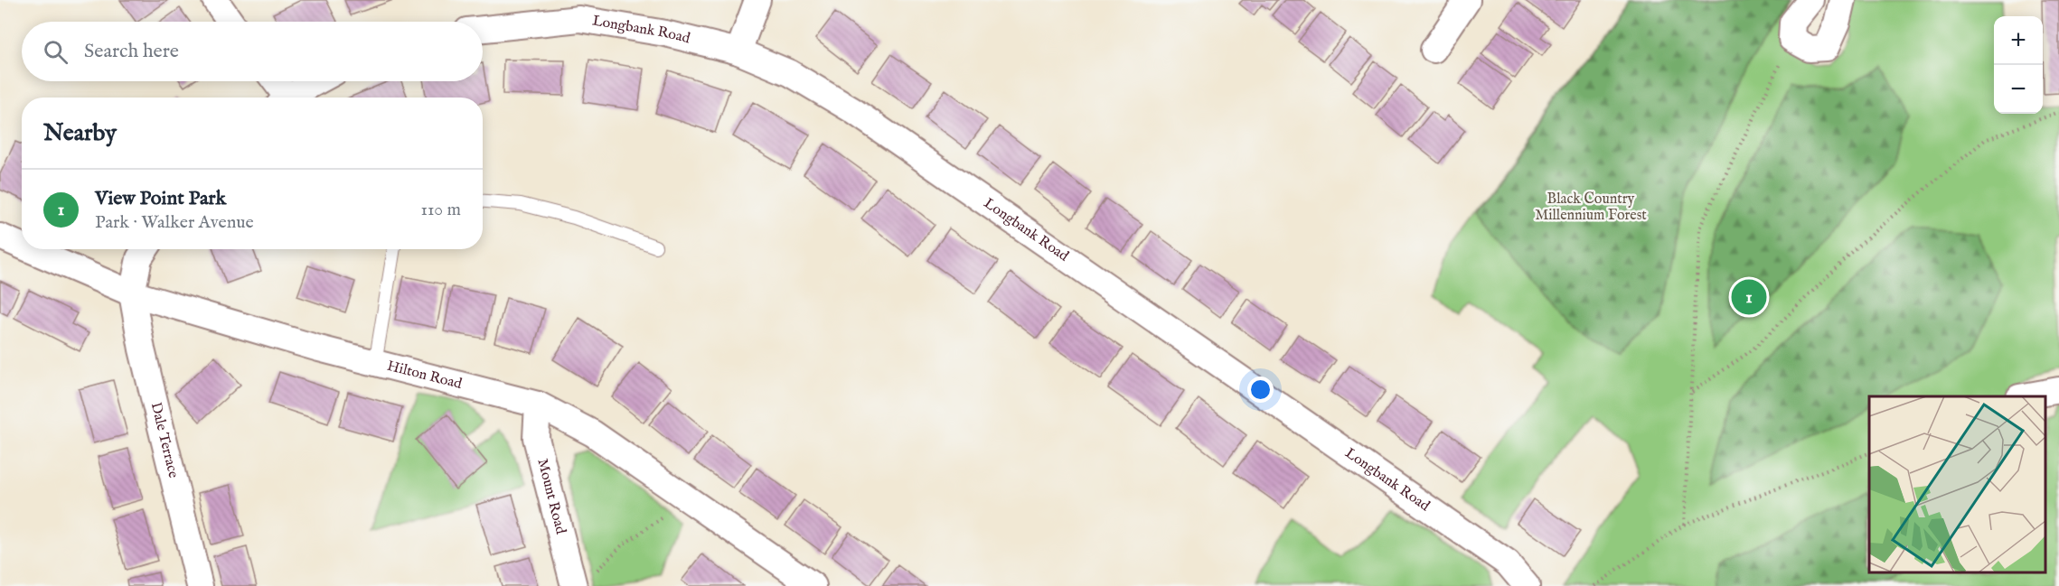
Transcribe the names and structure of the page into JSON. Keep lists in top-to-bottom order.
{
  "streets": {
    "street": [
      "Longbank Road",
      "Hilton Road",
      "Dale Terrace",
      "Mount Road"
    ]
  },
  "crossings": [
    ["Hilton Road", "Dale Terrace"],
    ["Hilton Road", "Mount Road"]
  ],
  "parks": ["Black Country Millennium Forest"],
  "page": {
    "map_buttons": ["+", "−"],
    "search": "Search here",
    "heading": "Nearby",
    "list": [
      {
        "mark": "1",
        "name": "View Point Park",
        "note": "Park · Walker Avenue",
        "value": "110 m"
      }
    ],
    "pins": "1"
  }
}
